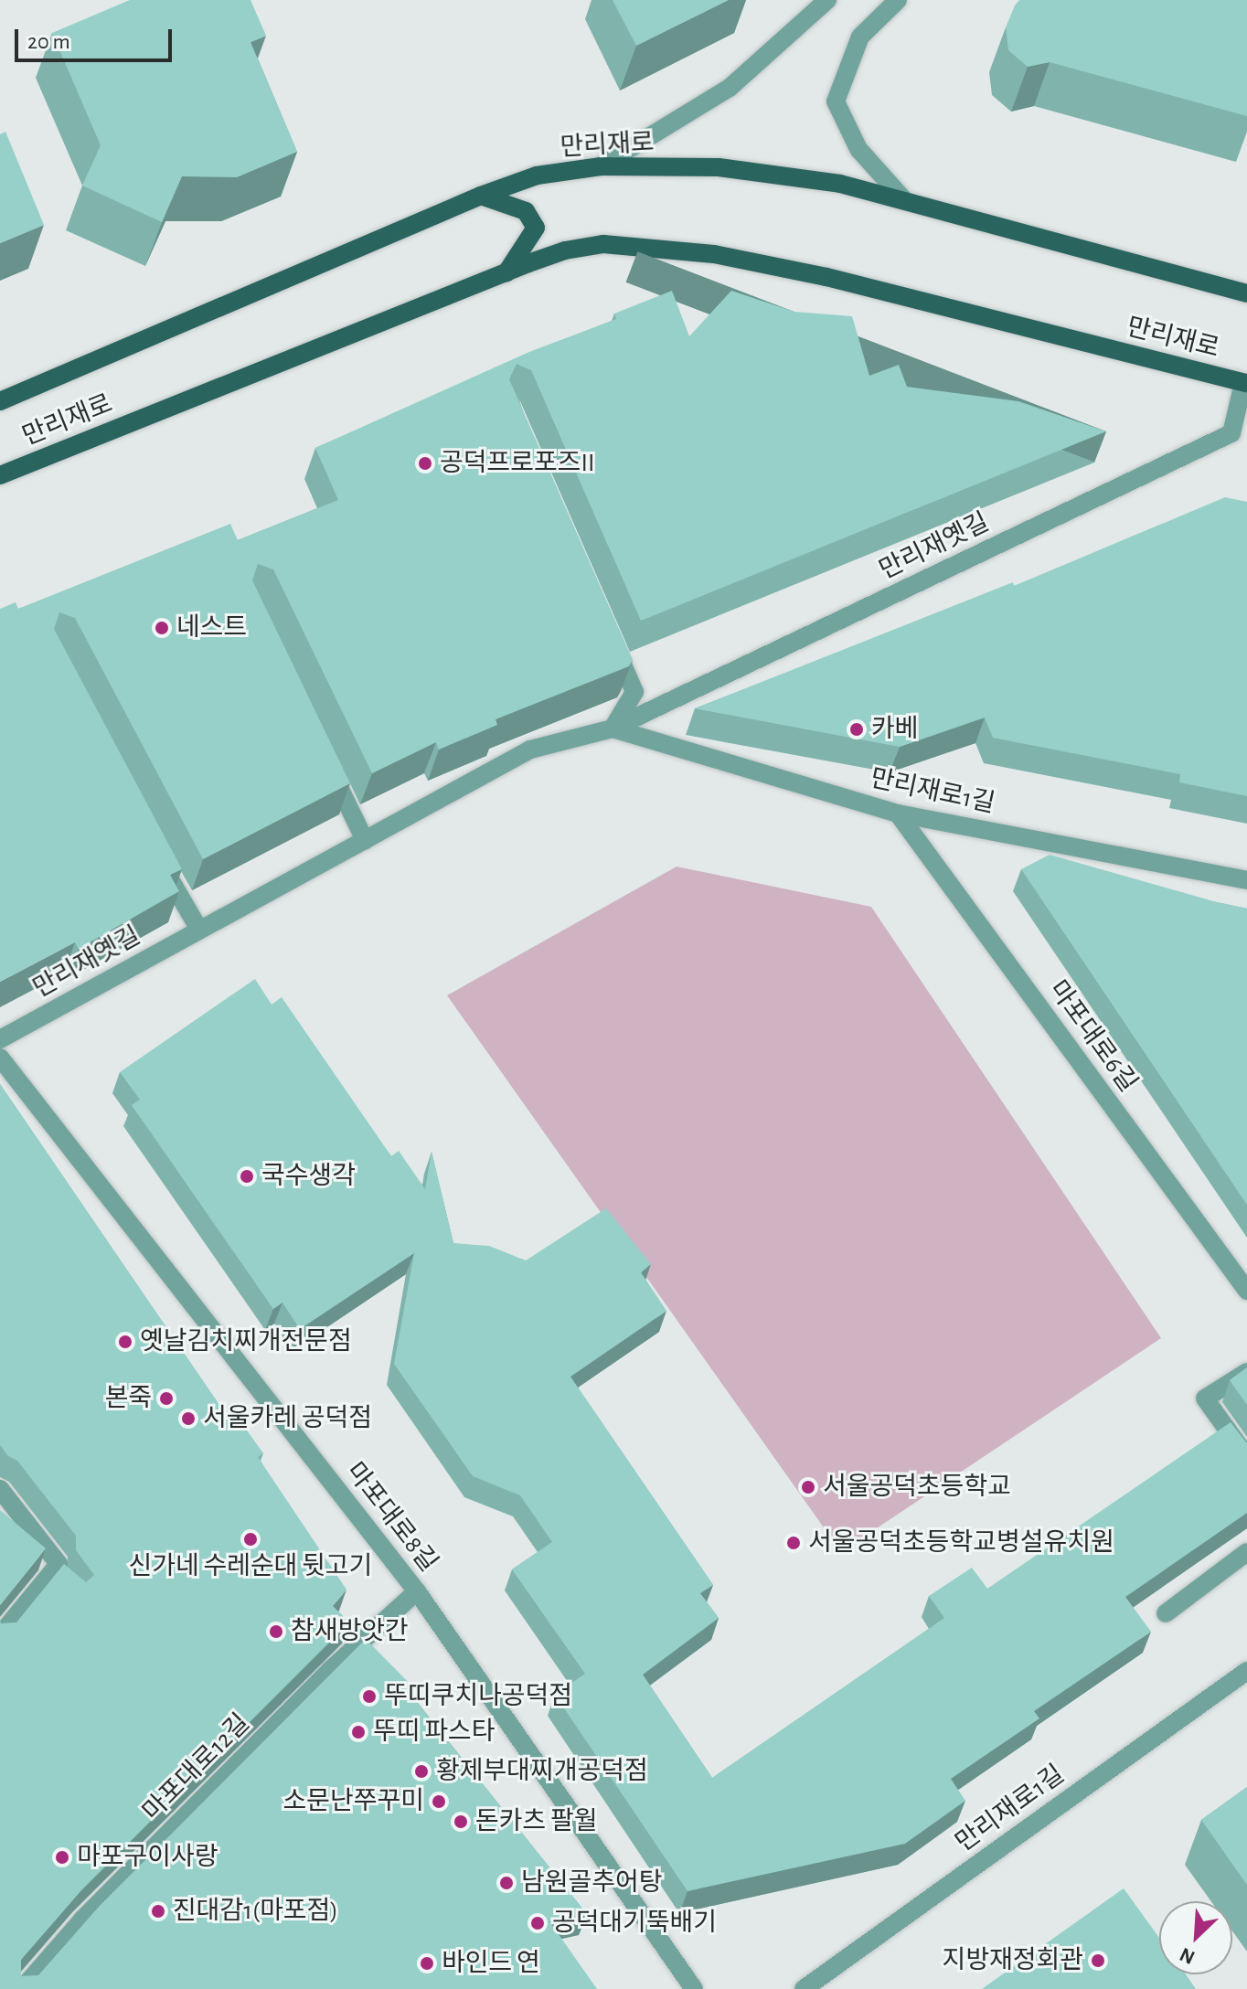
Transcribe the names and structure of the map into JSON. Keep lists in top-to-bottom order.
{
  "streets": {
    "main road": ["만리재로"],
    "street": [
      "만리재옛길",
      "만리재로1길",
      "마포대로6길",
      "마포대로8길",
      "마포대로12길"
    ]
  },
  "crossings": [
    ["만리재로", "만리재옛길"],
    ["만리재옛길", "만리재로1길"],
    ["만리재로1길", "마포대로6길"],
    ["마포대로8길", "마포대로12길"]
  ],
  "places": [
    "공덕프로포즈II",
    "네스트",
    "카베",
    "국수생각",
    "옛날김치찌개전문점",
    "본죽",
    "서울카레 공덕점",
    "서울공덕초등학교",
    "신가네 수레순대 뒷고기",
    "서울공덕초등학교병설유치원",
    "참새방앗간",
    "뚜띠쿠치나공덕점",
    "뚜띠 파스타",
    "황제부대찌개공덕점",
    "소문난쭈꾸미",
    "돈카츠 팔월",
    "마포구이사랑",
    "남원골추어탕",
    "진대감1(마포점)",
    "공덕대기뚝배기",
    "지방재정회관",
    "바인드 연"
  ],
  "scale_bar": "20 m",
  "north": "bottom left"
}
